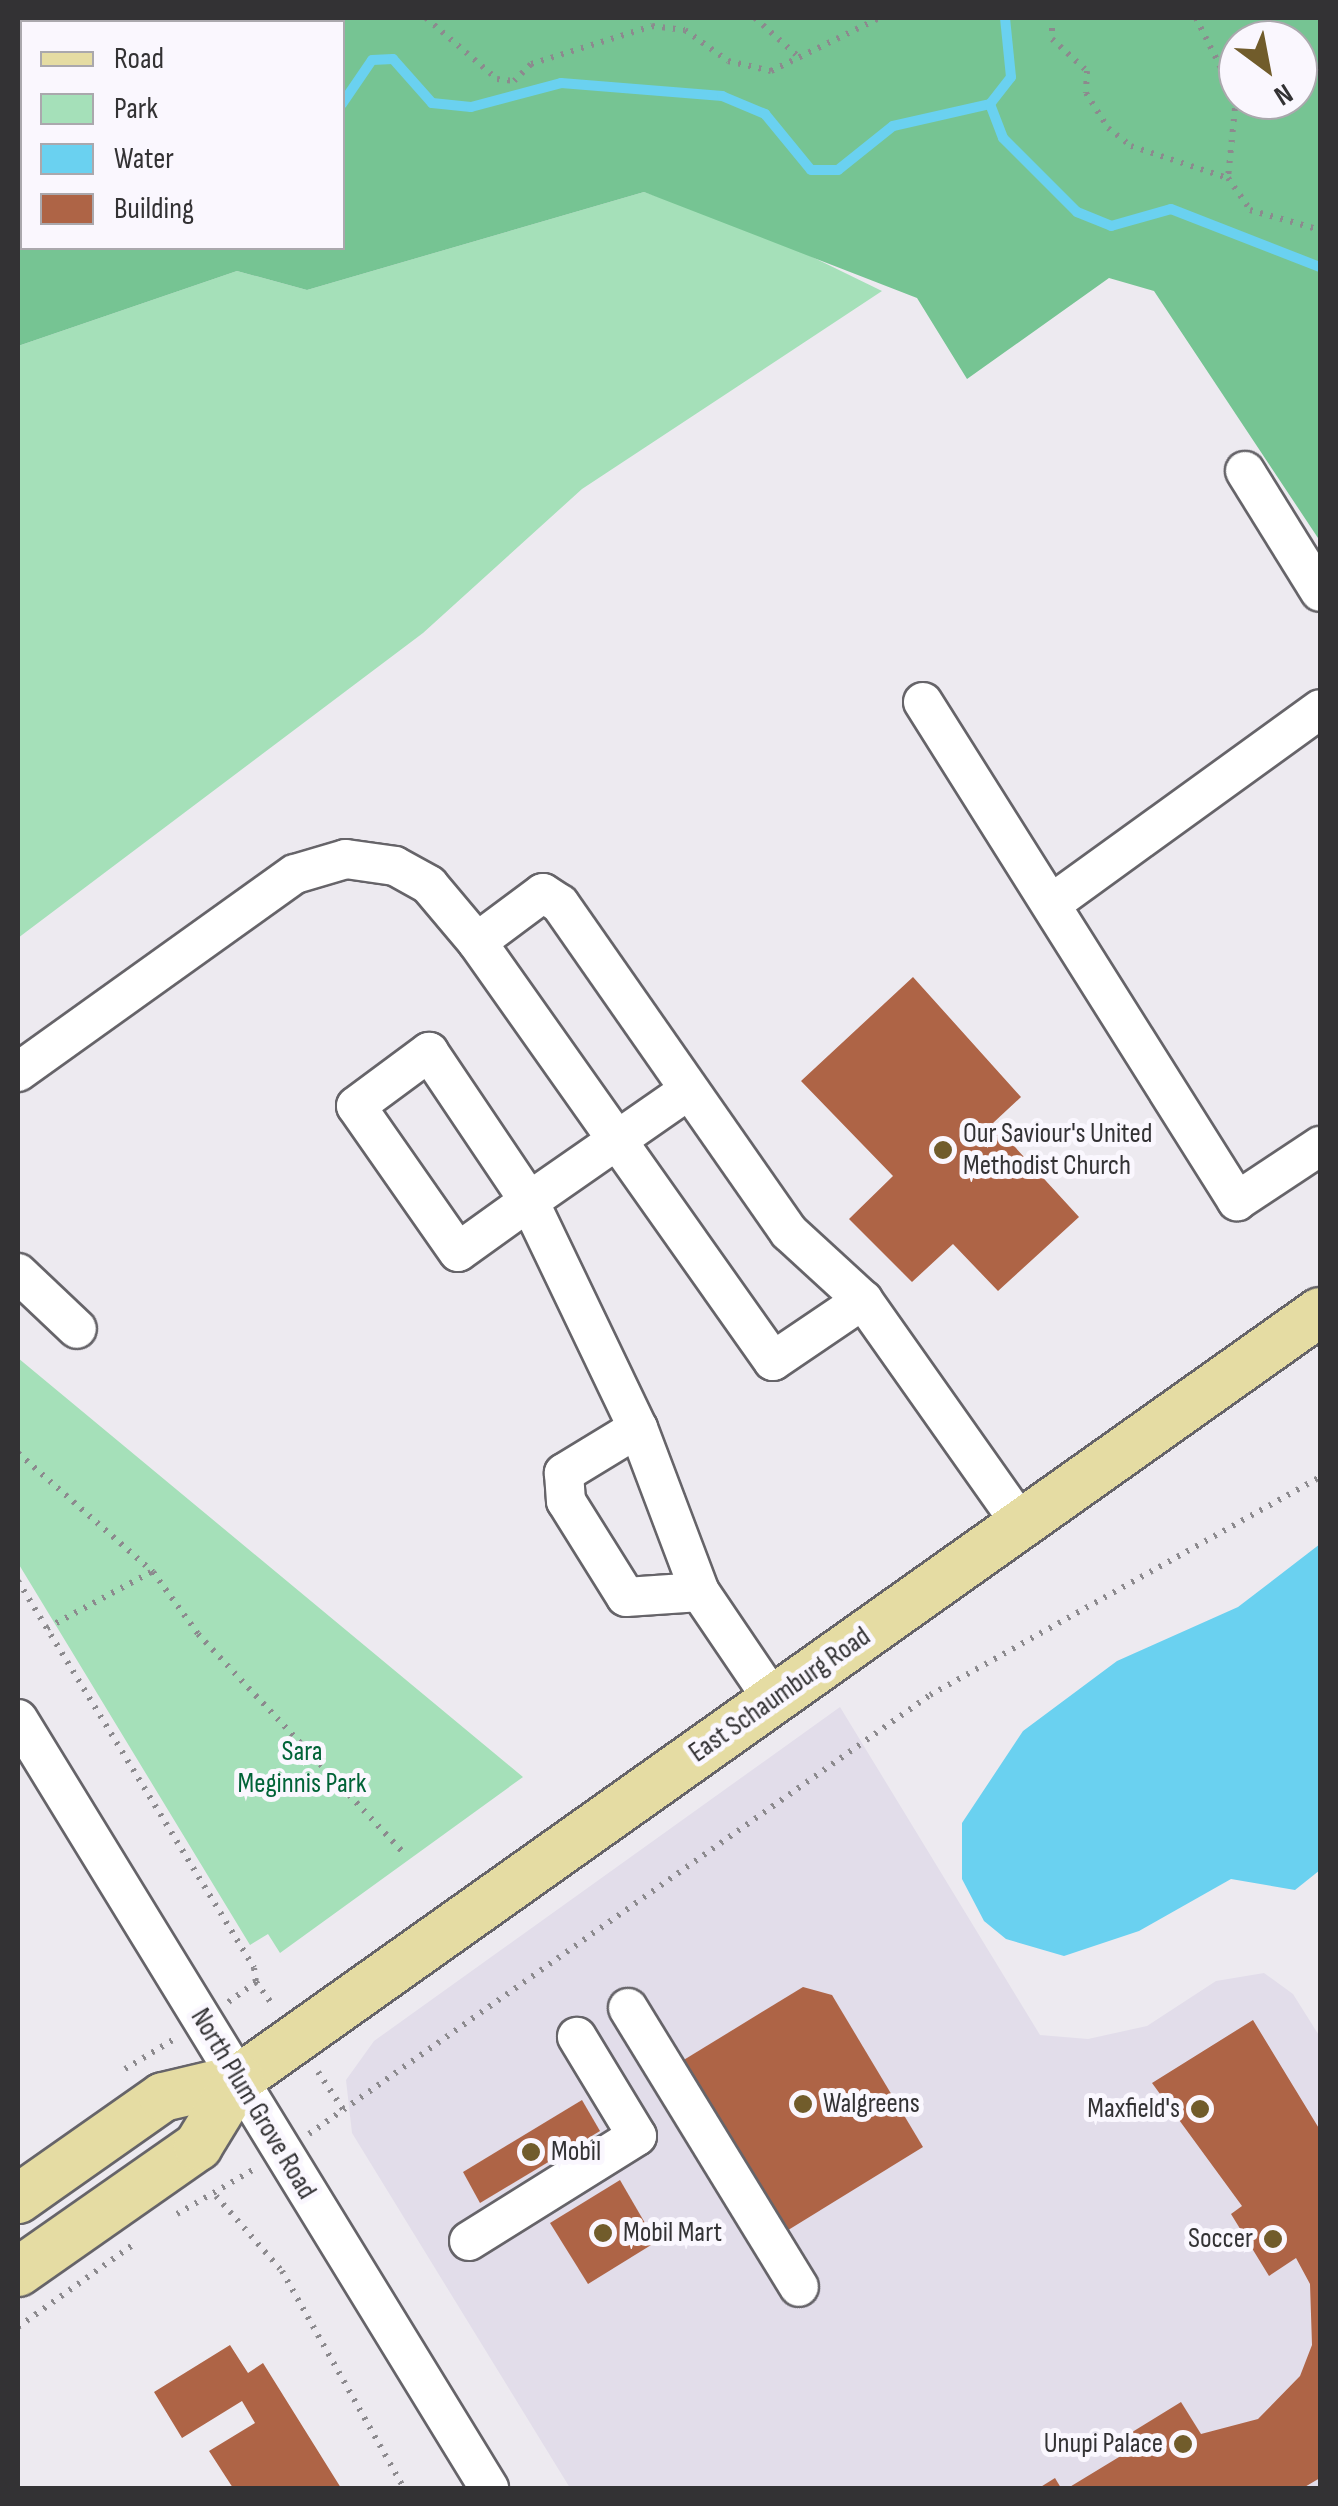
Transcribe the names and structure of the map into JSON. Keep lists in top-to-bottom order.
{
  "streets": {
    "main road": ["East Schaumburg Road"],
    "street": ["North Plum Grove Road"]
  },
  "crossings": [
    ["East Schaumburg Road", "North Plum Grove Road"]
  ],
  "parks": ["Sara Meginnis Park"],
  "places": [
    "Our Saviour's United Methodist Church",
    "Walgreens",
    "Maxfield's",
    "Mobil",
    "Mobil Mart",
    "Soccer",
    "Unupi Palace"
  ],
  "legend": [
    "Road",
    "Park",
    "Water",
    "Building"
  ],
  "north": "bottom right"
}
